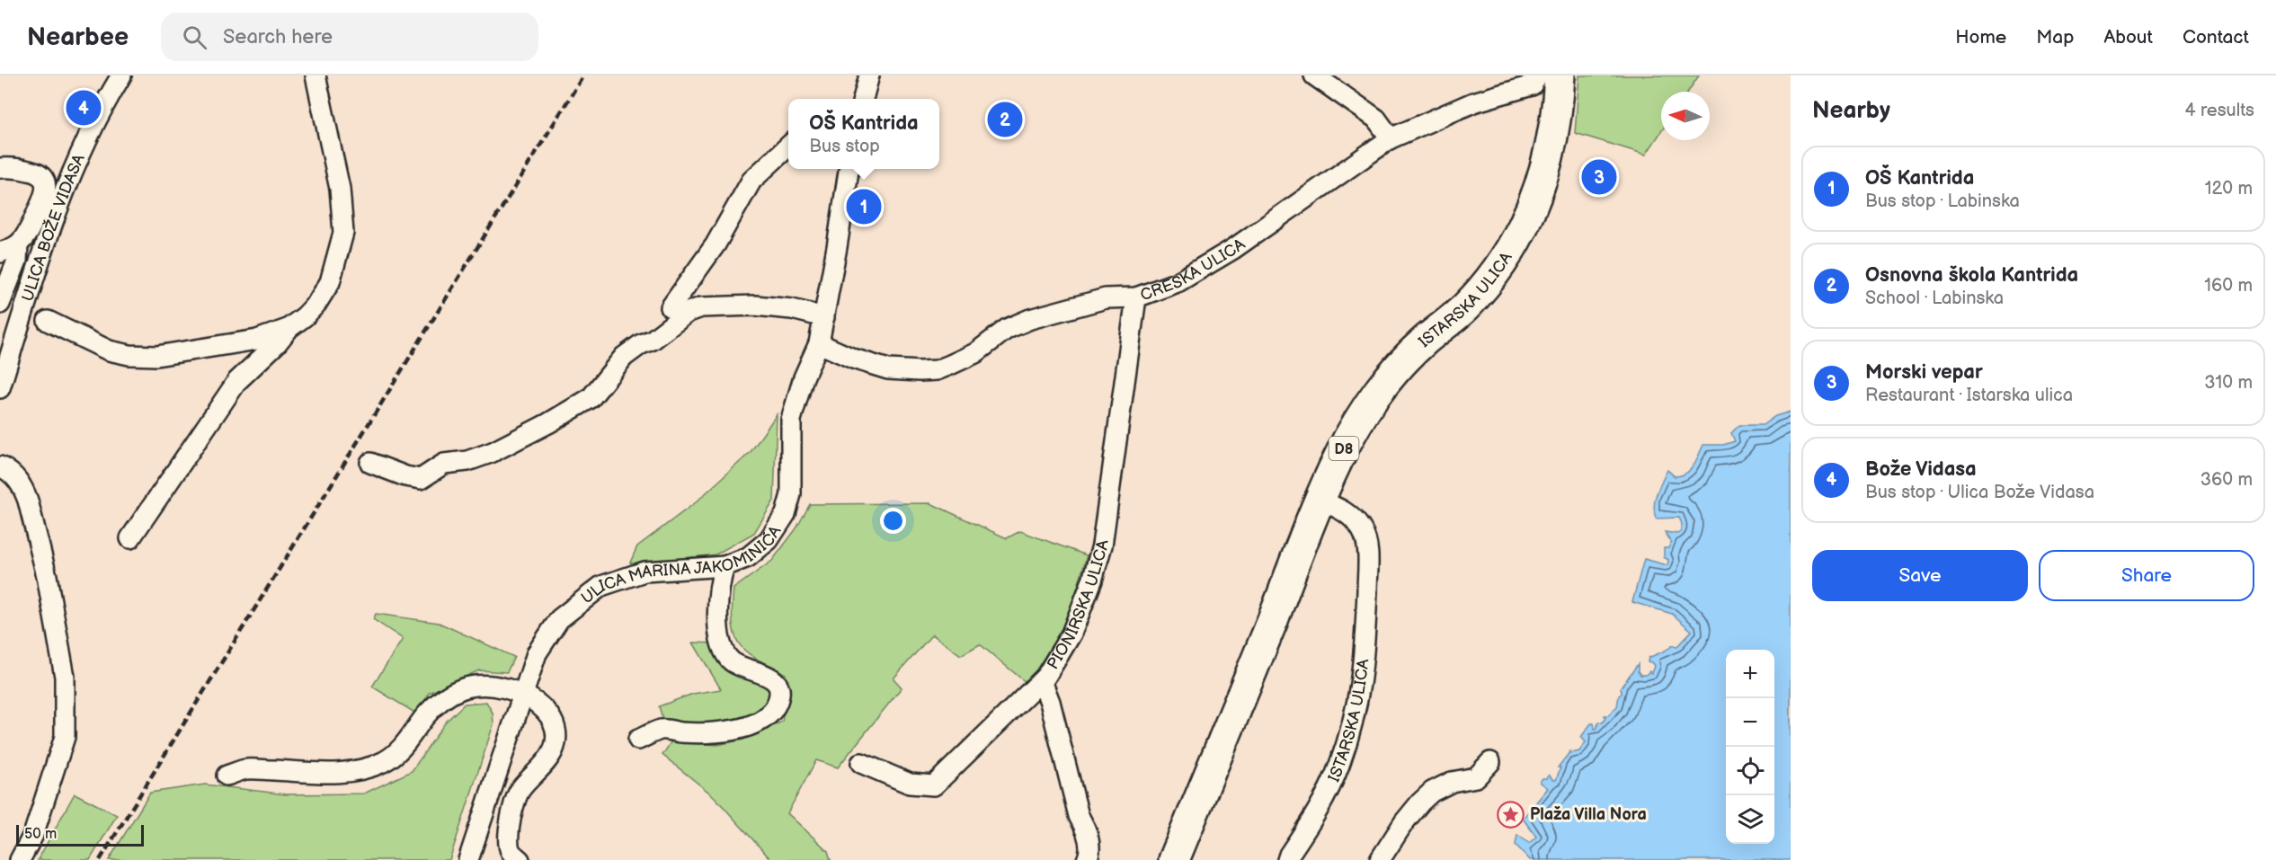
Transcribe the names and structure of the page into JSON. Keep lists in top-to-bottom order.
{
  "streets": {
    "main road": ["ISTARSKA ULICA", "D8"],
    "street": [
      "ULICA BOŽE VIDASA",
      "CRESKA ULICA",
      "ULICA MARINA JAKOMINIĆA",
      "PIONIRSKA ULICA"
    ]
  },
  "crossings": [
    ["CRESKA ULICA", "ULICA MARINA JAKOMINIĆA"],
    ["CRESKA ULICA", "PIONIRSKA ULICA"]
  ],
  "places": {
    "place": ["Plaža Villa Nora"]
  },
  "scale_bar": "50 m",
  "north": "left",
  "page": {
    "header": "Nearbee",
    "search": "Search here",
    "nav": [
      "Home",
      "Map",
      "About",
      "Contact"
    ],
    "heading": ["Nearby", "4 results"],
    "pins": [
      "4",
      "2",
      "3",
      "1"
    ],
    "popup": ["OŠ Kantrida", "Bus stop"],
    "list": [
      {
        "mark": "1",
        "name": "OŠ Kantrida",
        "note": "Bus stop · Labinska",
        "value": "120 m"
      },
      {
        "mark": "2",
        "name": "Osnovna škola Kantrida",
        "note": "School · Labinska",
        "value": "160 m"
      },
      {
        "mark": "3",
        "name": "Morski vepar",
        "note": "Restaurant · Istarska ulica",
        "value": "310 m"
      },
      {
        "mark": "4",
        "name": "Bože Vidasa",
        "note": "Bus stop · Ulica Bože Vidasa",
        "value": "360 m"
      }
    ],
    "buttons": ["Save", "Share"],
    "map_buttons": ["+", "−"],
    "scale": "50 m"
  }
}
